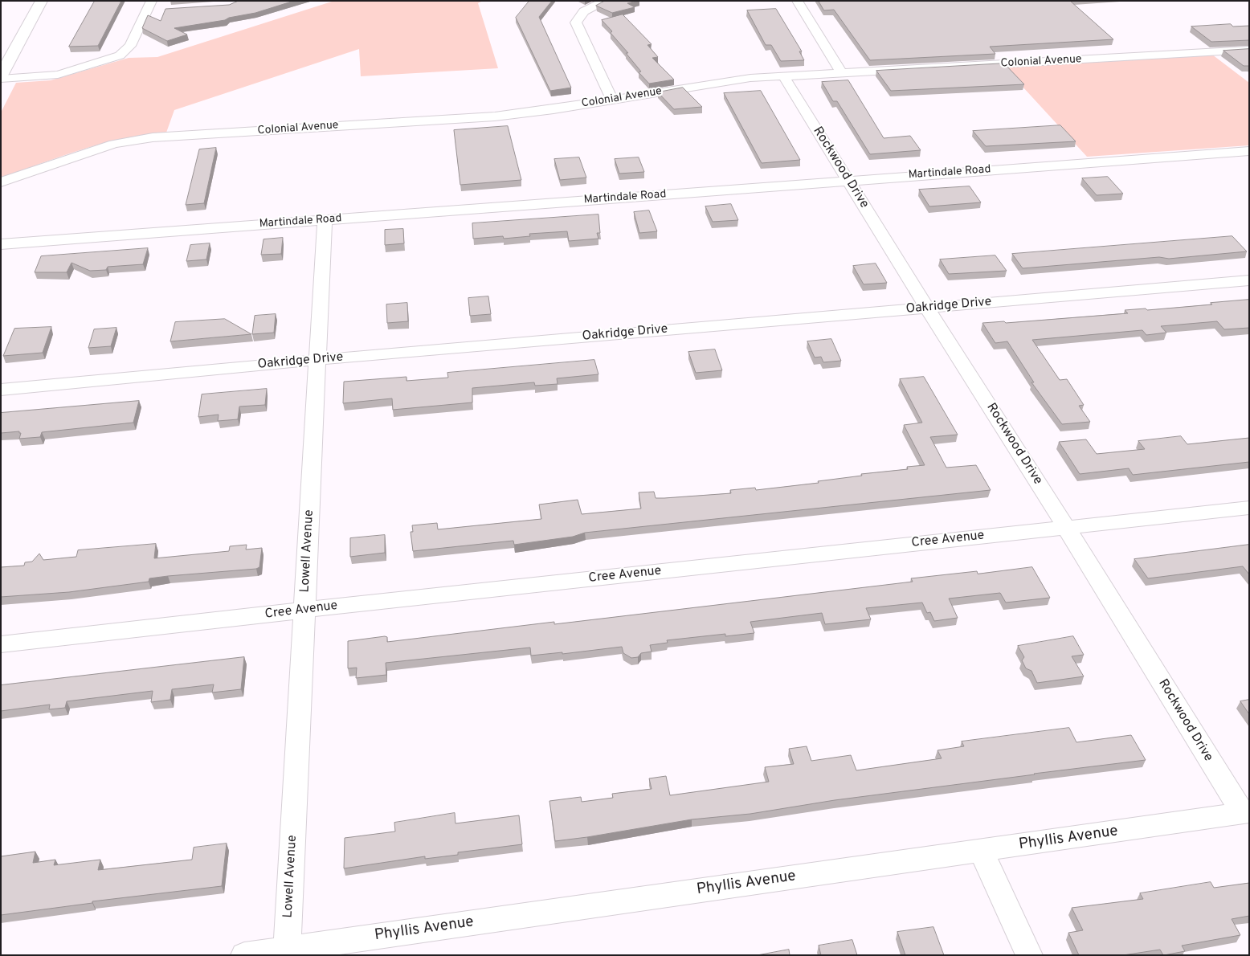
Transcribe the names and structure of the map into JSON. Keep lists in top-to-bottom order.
{
  "streets": {
    "street": [
      "Colonial Avenue",
      "Rockwood Drive",
      "Martindale Road",
      "Oakridge Drive",
      "Cree Avenue",
      "Lowell Avenue",
      "Phyllis Avenue"
    ]
  },
  "crossings": [
    ["Colonial Avenue", "Rockwood Drive"],
    ["Rockwood Drive", "Martindale Road"],
    ["Rockwood Drive", "Oakridge Drive"],
    ["Rockwood Drive", "Cree Avenue"],
    ["Rockwood Drive", "Phyllis Avenue"],
    ["Martindale Road", "Lowell Avenue"],
    ["Oakridge Drive", "Lowell Avenue"],
    ["Cree Avenue", "Lowell Avenue"],
    ["Lowell Avenue", "Phyllis Avenue"]
  ]
}
